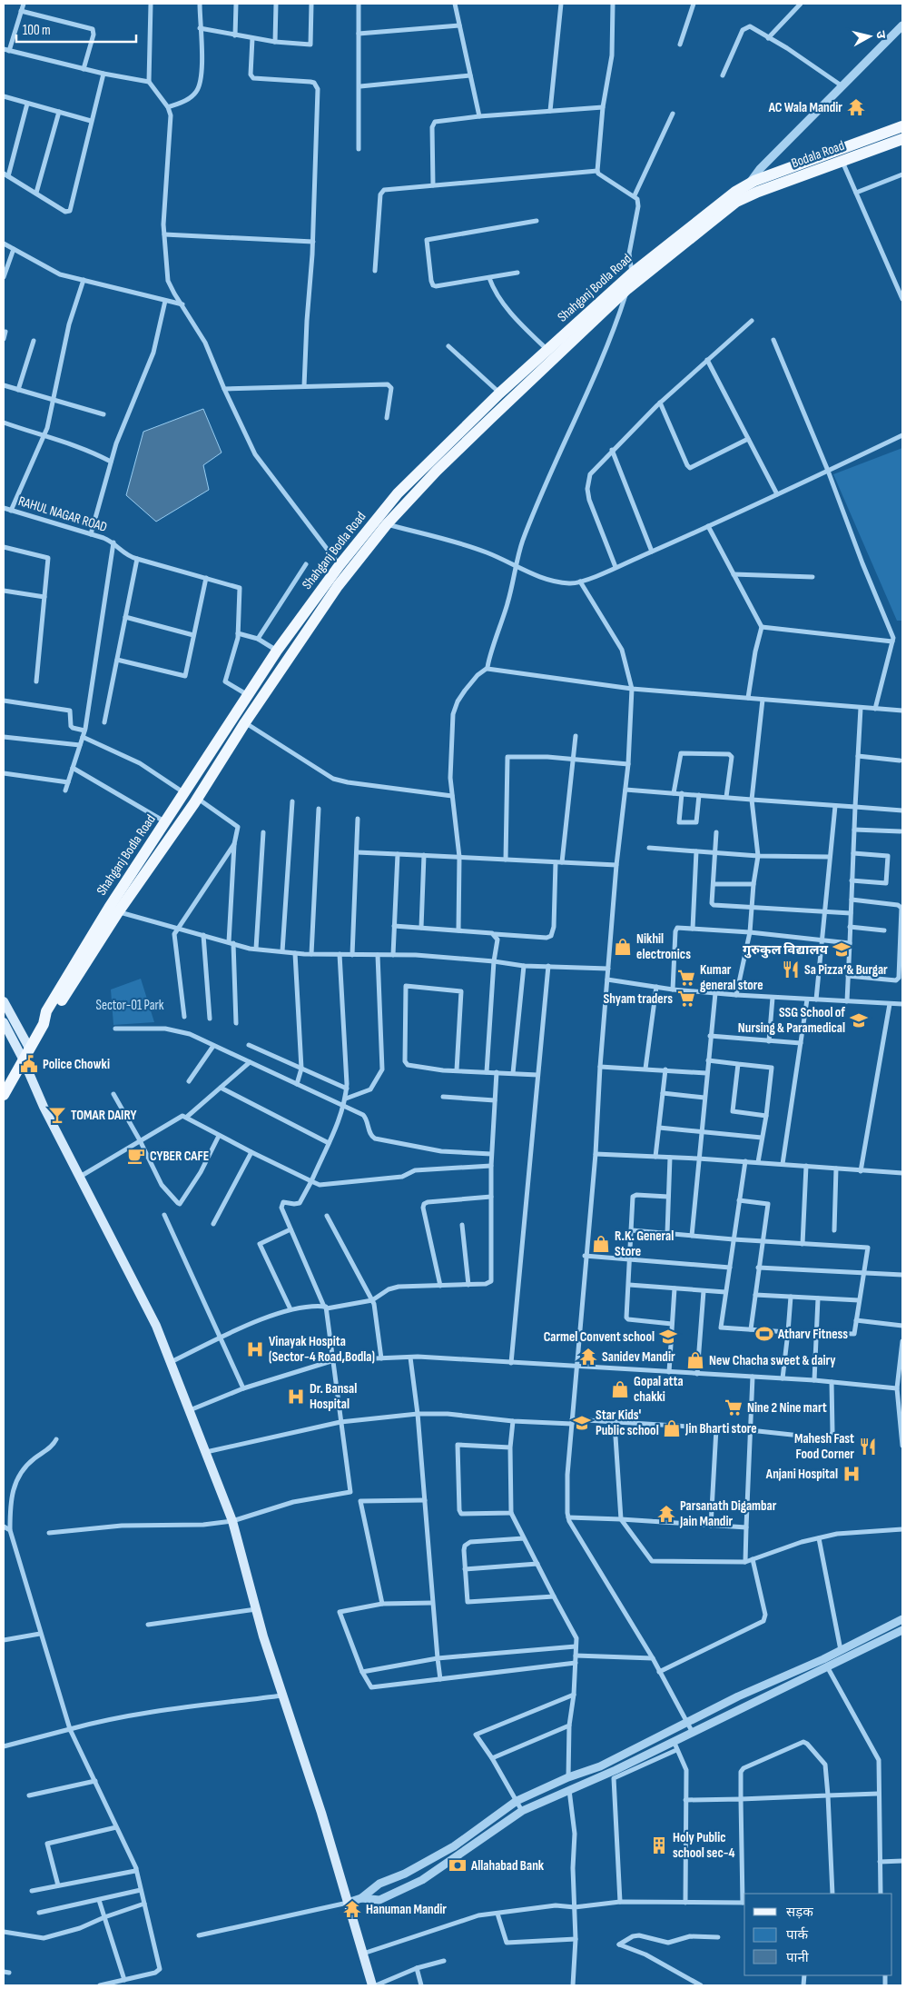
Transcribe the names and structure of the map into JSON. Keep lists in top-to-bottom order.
{
  "streets": {
    "main road": ["Bodala Road", "Shahganj Bodla Road"],
    "street": ["RAHUL NAGAR ROAD"]
  },
  "crossings": [
    ["Bodala Road", "Shahganj Bodla Road"]
  ],
  "parks": ["Sector-01 Park"],
  "places": {
    "temple": [
      "AC Wala Mandir",
      "Sanidev Mandir",
      "Parsanath Digambar Jain Mandir",
      "Hanuman Mandir"
    ],
    "shop": [
      "Nikhil electronics",
      "R.K. General Store",
      "New Chacha sweet & dairy",
      "Gopal atta chakki",
      "Jin Bharti store"
    ],
    "school or university": [
      "गुरुकुल विद्यालय",
      "SSG School of Nursing & Paramedical",
      "Carmel Convent school",
      "Star Kids' Public school"
    ],
    "restaurant": ["Sa Pizza’& Burgar", "Mahesh Fast Food Corner"],
    "supermarket": ["Kumar general store", "Shyam traders", "Nine 2 Nine mart"],
    "public building": ["Police Chowki"],
    "bar": ["TOMAR DAIRY"],
    "cafe": ["CYBER CAFE"],
    "sports": ["Atharv Fitness"],
    "hospital": ["Vinayak Hospita (Sector-4 Road,Bodla)", "Dr. Bansal Hospital", "Anjani Hospital"],
    "building": ["Holy Public school sec-4"],
    "bank": ["Allahabad Bank"]
  },
  "legend": ["सड़क", "पार्क", "पानी"],
  "scale_bar": "100 m",
  "north": "right"
}
